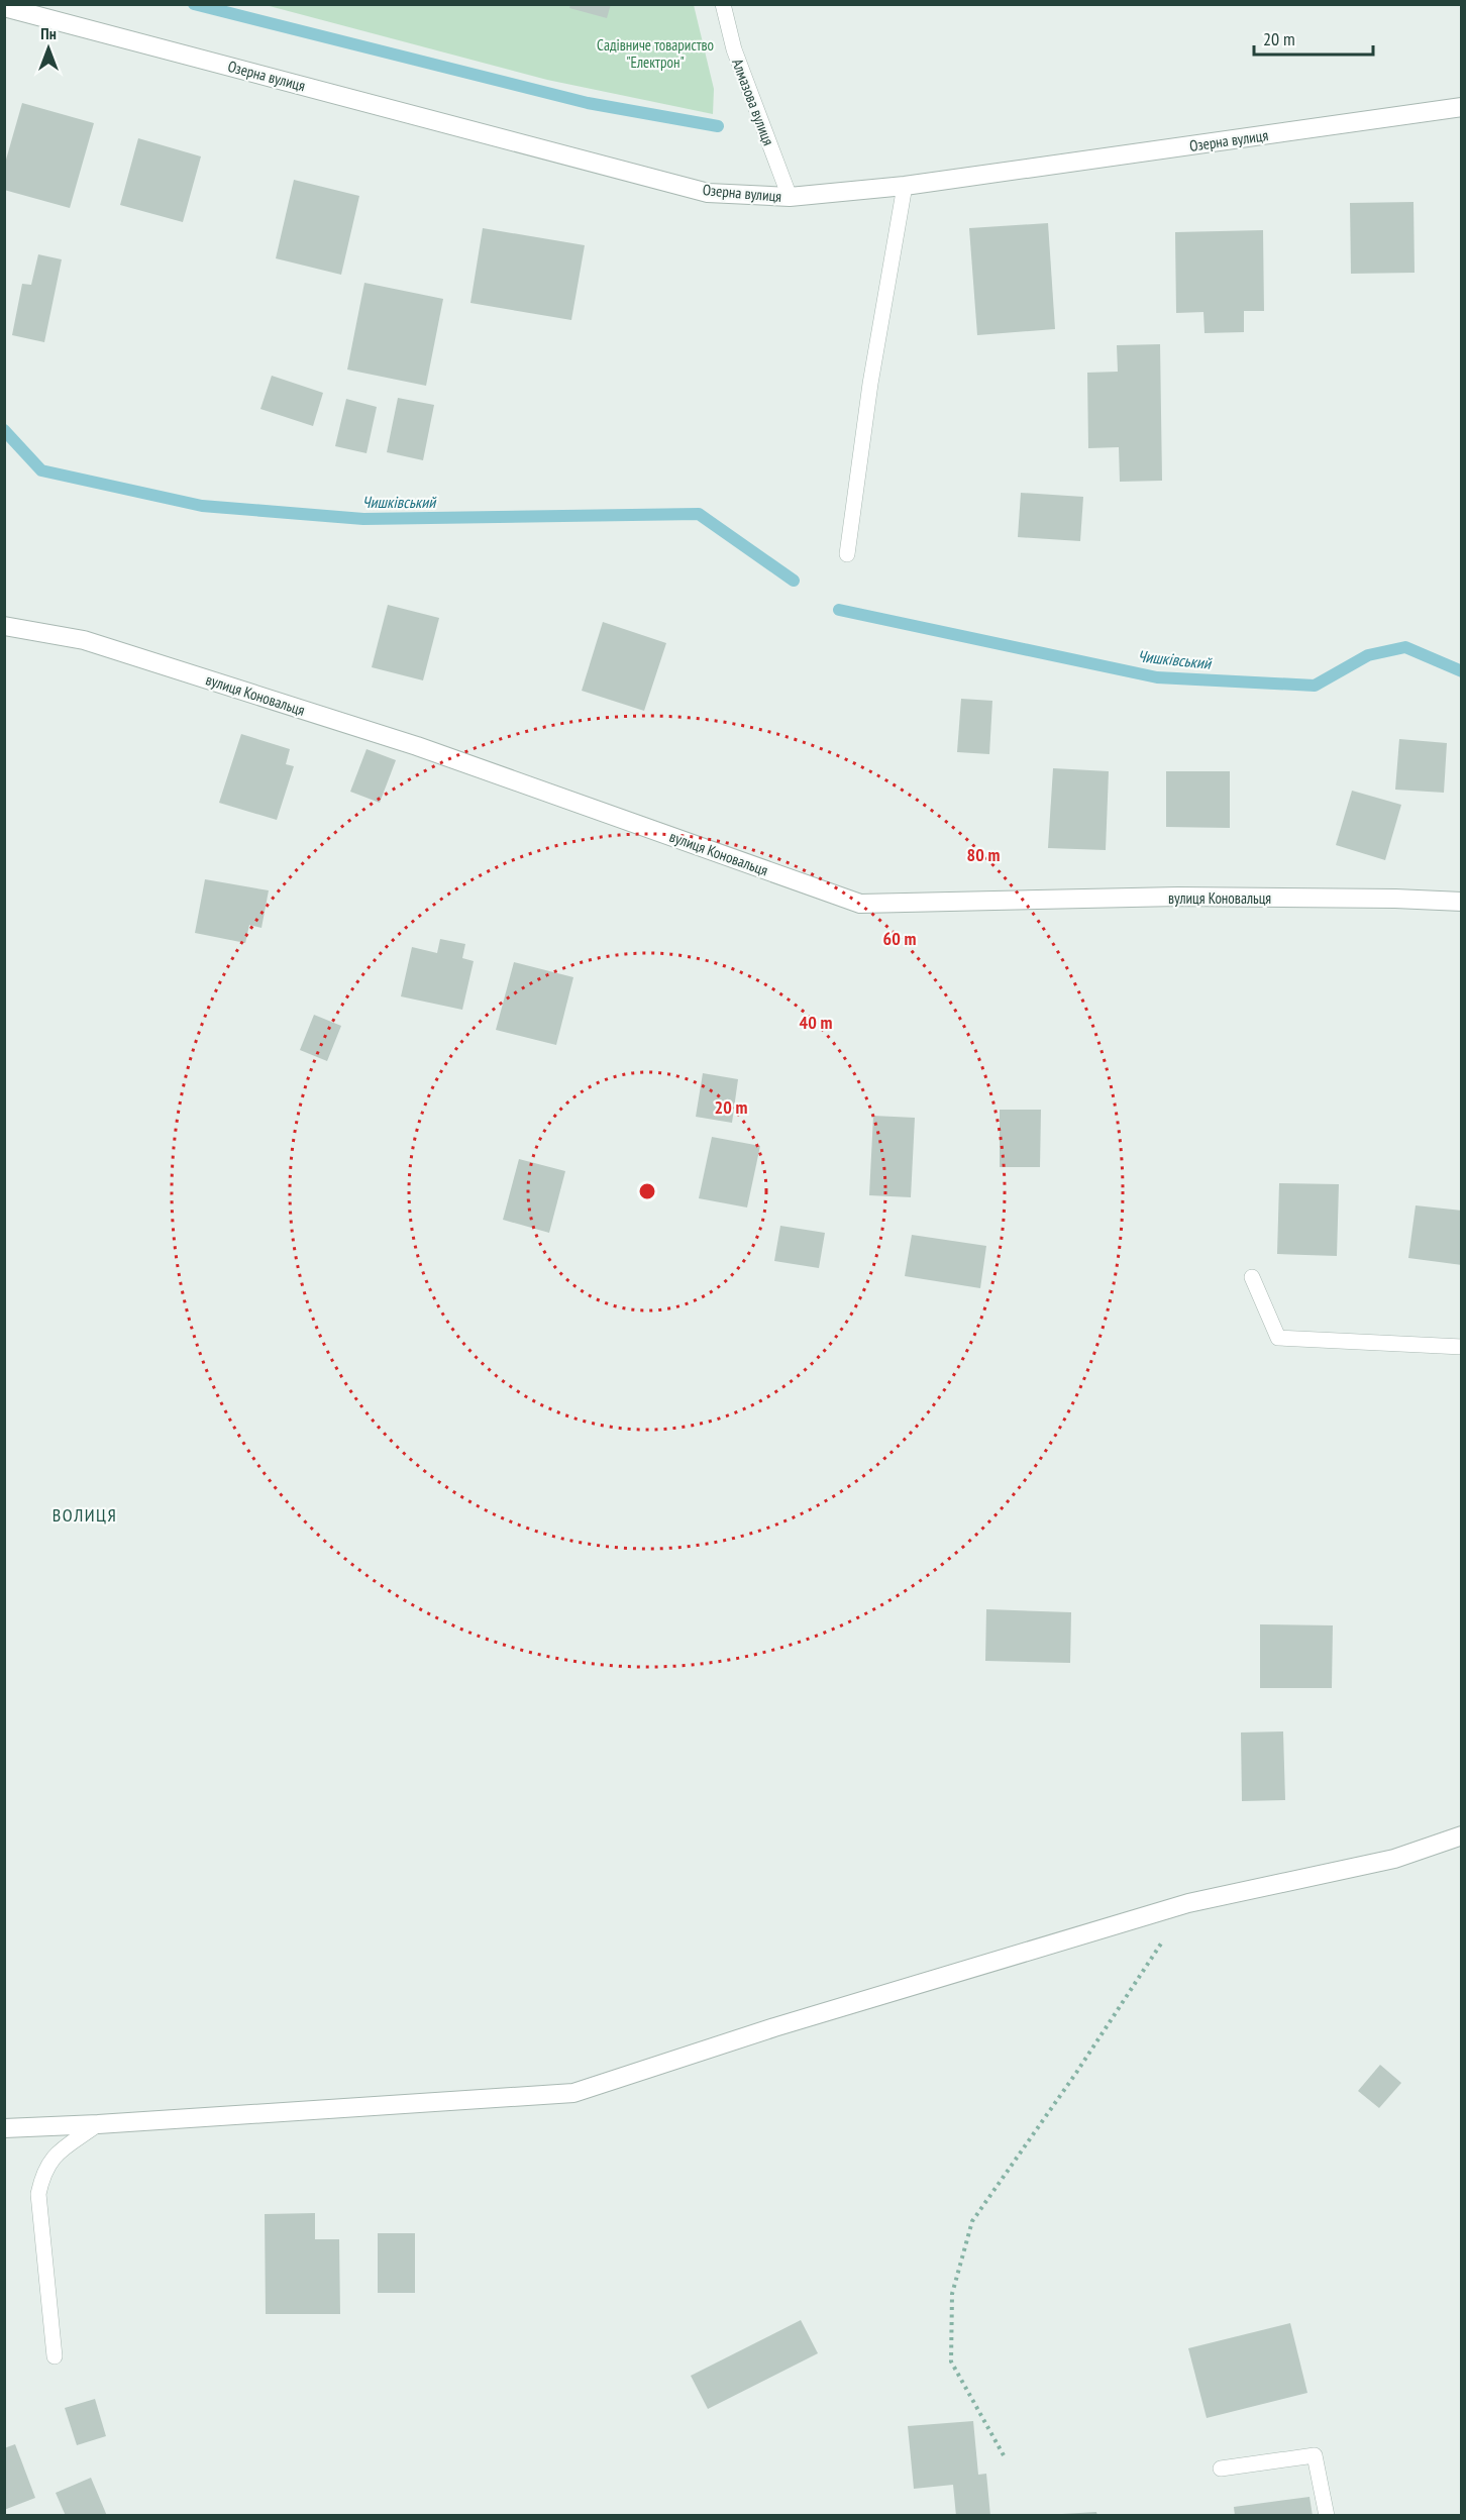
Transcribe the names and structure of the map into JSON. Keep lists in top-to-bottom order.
{
  "streets": {
    "street": ["Озерна вулиця", "вулиця Коновальця"],
    "lane": ["Алмазова вулиця"]
  },
  "crossings": [
    ["Озерна вулиця", "Алмазова вулиця"]
  ],
  "districts": ["ВОЛИЦЯ"],
  "water": ["Чишківський"],
  "parks": ["Садівниче товариство \"Електрон\""],
  "scale_bar": "20 m",
  "north": "top",
  "rings": [
    "80 m",
    "60 m",
    "40 m",
    "20 m"
  ]
}
